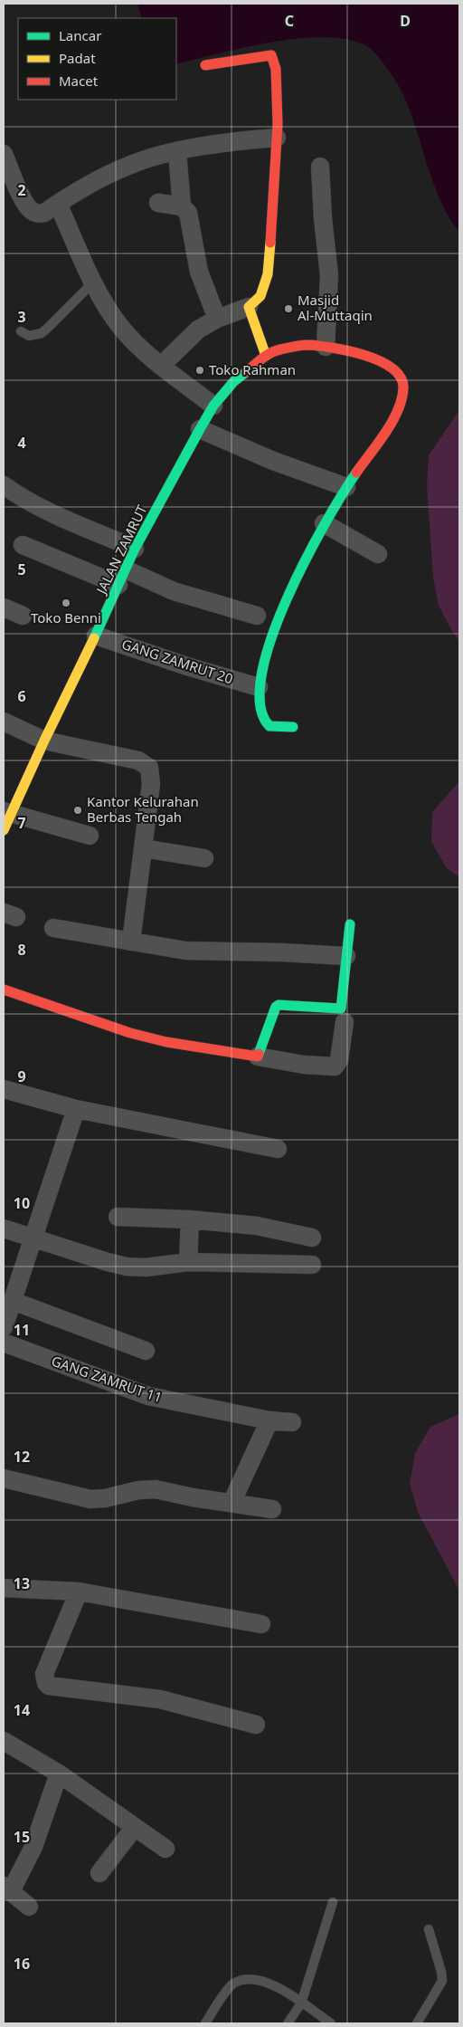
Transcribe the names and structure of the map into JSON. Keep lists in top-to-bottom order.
{
  "streets": {
    "street": ["JALAN ZAMRUT", "GANG ZAMRUT 20", "GANG ZAMRUT 11"]
  },
  "crossings": [
    ["JALAN ZAMRUT", "GANG ZAMRUT 20"]
  ],
  "places": [
    "Masjid Al-Muttaqin",
    "Toko Rahman",
    "Toko Benni",
    "Kantor Kelurahan Berbas Tengah"
  ],
  "legend": ["Lancar", "Padat", "Macet"],
  "grid": {
    "columns": ["C", "D"],
    "rows": [
      "2",
      "3",
      "4",
      "5",
      "6",
      "7",
      "8",
      "9",
      "10",
      "11",
      "12",
      "13",
      "14",
      "15",
      "16"
    ]
  }
}
